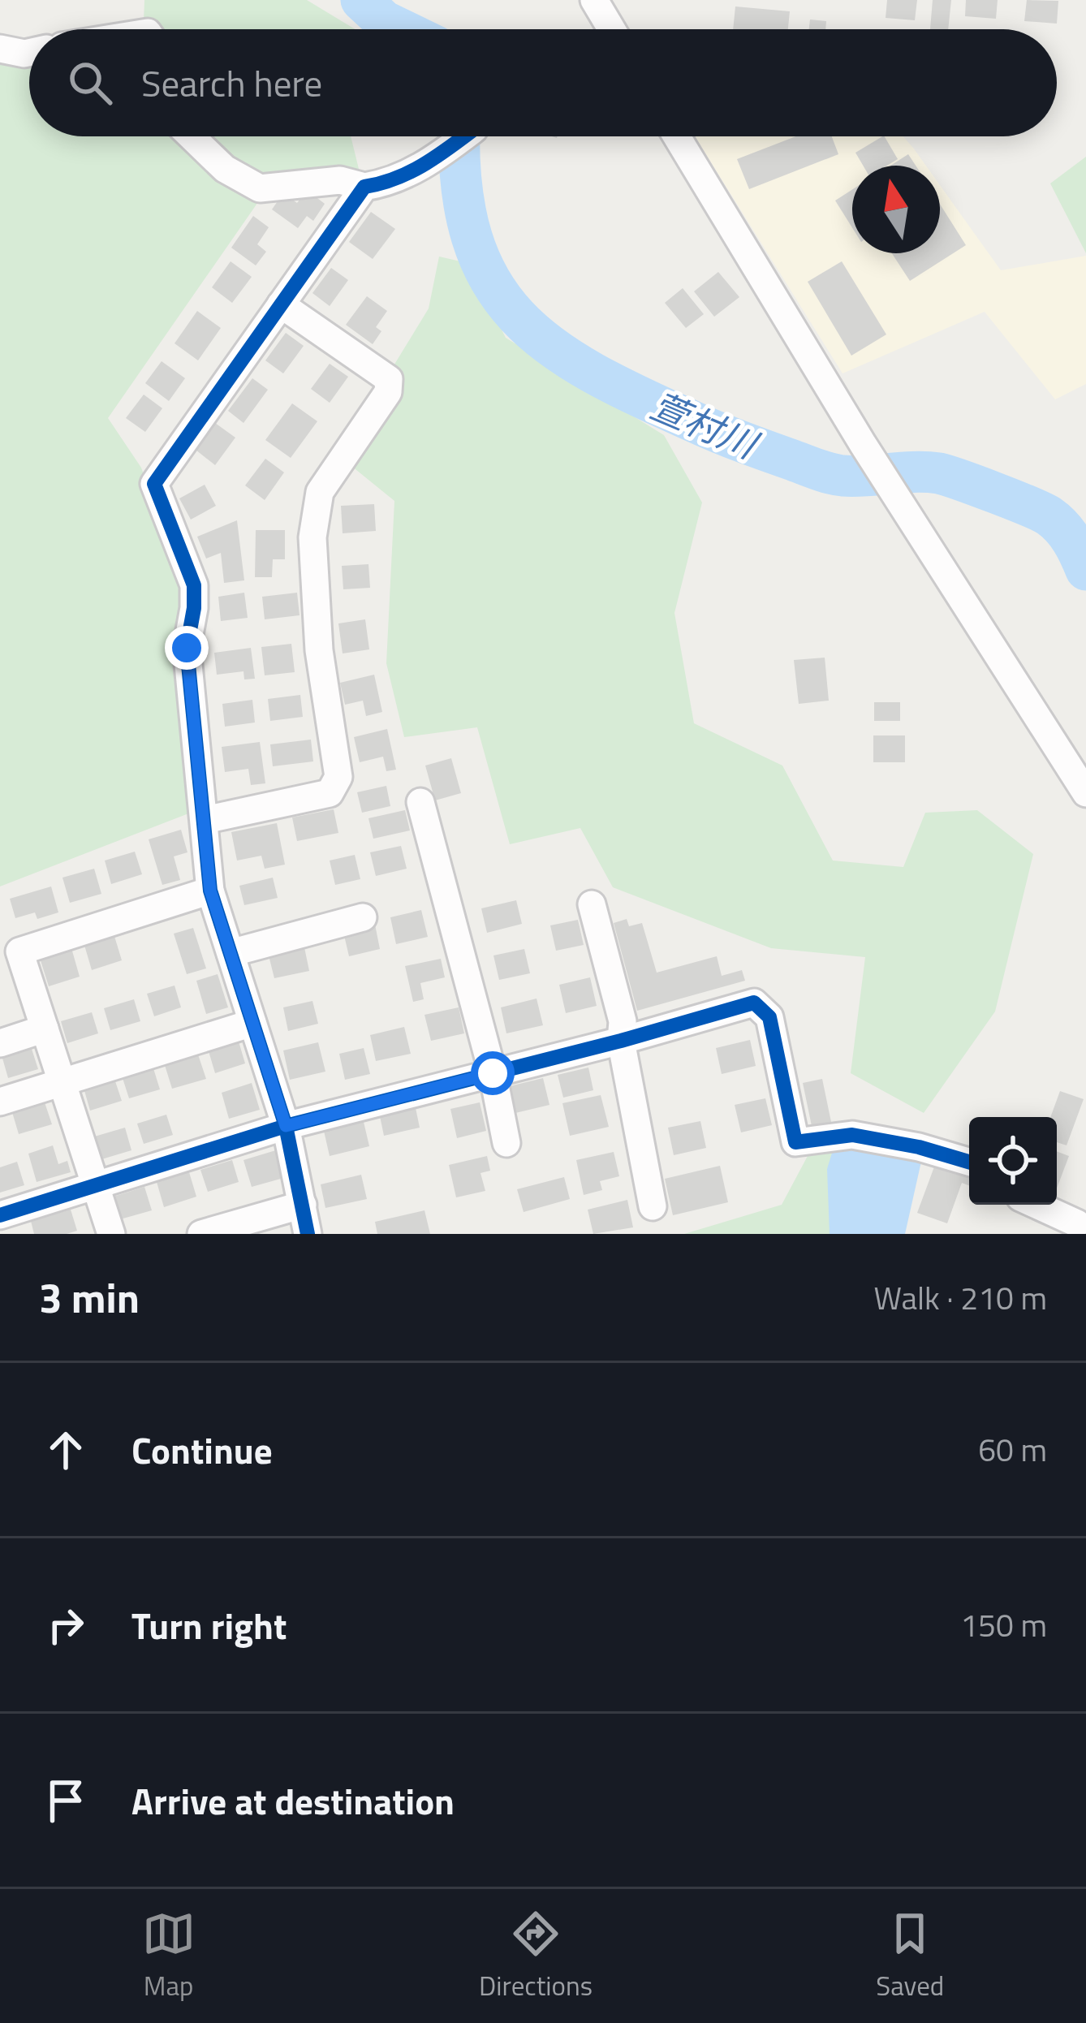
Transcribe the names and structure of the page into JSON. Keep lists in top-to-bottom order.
{
  "water": ["萱村川"],
  "north": "top",
  "page": {
    "search": "Search here",
    "heading": ["3 min", "Walk · 210 m"],
    "list": [
      ["Continue", "60 m"],
      ["Turn right", "150 m"],
      "Arrive at destination"
    ],
    "nav": ["Map", "Directions", "Saved"]
  }
}
